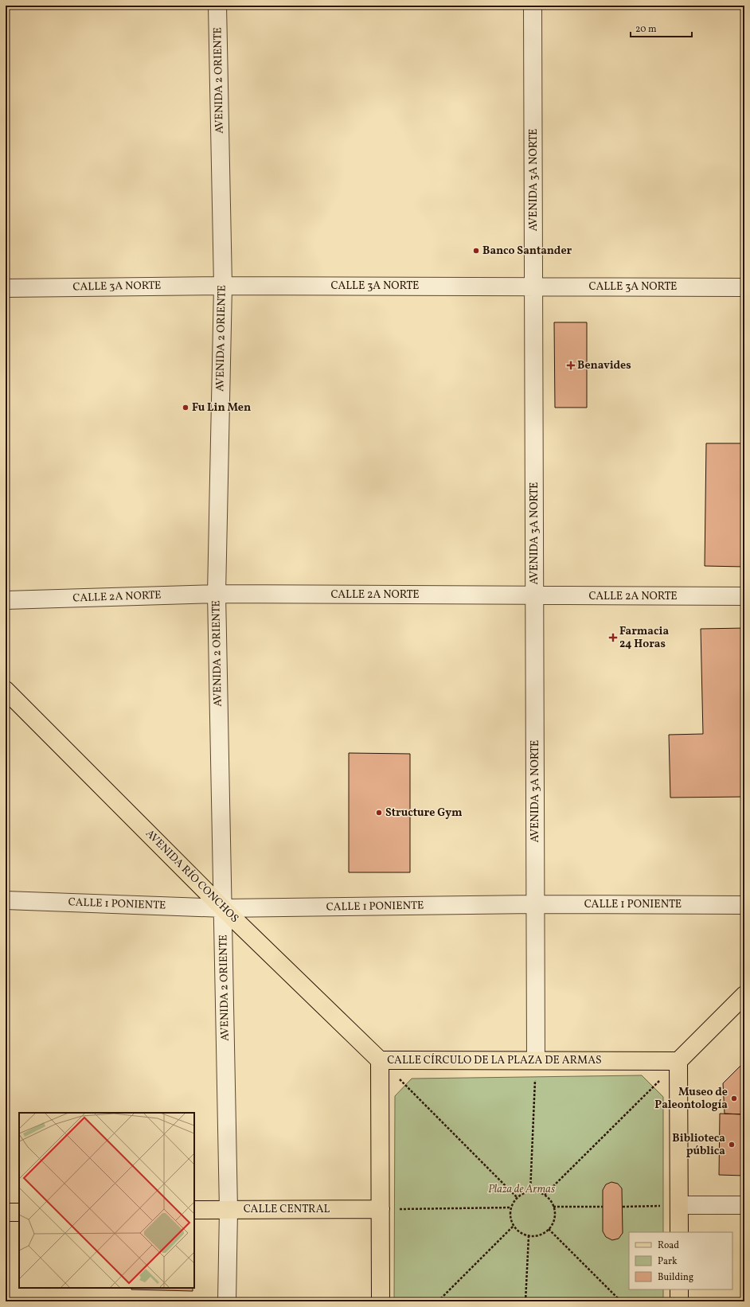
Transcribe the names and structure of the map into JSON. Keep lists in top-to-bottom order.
{
  "streets": {
    "main road": ["AVENIDA RÍO CONCHOS", "CALLE CÍRCULO DE LA PLAZA DE ARMAS", "CALLE CENTRAL"],
    "street": [
      "AVENIDA 2 ORIENTE",
      "AVENIDA 3A NORTE",
      "CALLE 3A NORTE",
      "CALLE 2A NORTE",
      "CALLE 1 PONIENTE"
    ]
  },
  "crossings": [
    ["AVENIDA 2 ORIENTE", "CALLE 3A NORTE"],
    ["AVENIDA 2 ORIENTE", "CALLE 2A NORTE"],
    ["AVENIDA 2 ORIENTE", "AVENIDA RÍO CONCHOS"],
    ["AVENIDA 2 ORIENTE", "CALLE 1 PONIENTE"],
    ["AVENIDA 2 ORIENTE", "CALLE CENTRAL"],
    ["AVENIDA 3A NORTE", "CALLE 3A NORTE"],
    ["AVENIDA 3A NORTE", "CALLE 2A NORTE"],
    ["AVENIDA 3A NORTE", "CALLE 1 PONIENTE"],
    ["AVENIDA 3A NORTE", "CALLE CÍRCULO DE LA PLAZA DE ARMAS"],
    ["AVENIDA RÍO CONCHOS", "CALLE 1 PONIENTE"],
    ["AVENIDA RÍO CONCHOS", "CALLE CÍRCULO DE LA PLAZA DE ARMAS"],
    ["CALLE CÍRCULO DE LA PLAZA DE ARMAS", "CALLE CENTRAL"]
  ],
  "parks": ["Plaza de Armas"],
  "places": {
    "other": [
      "Banco Santander",
      "Fu Lin Men",
      "Structure Gym",
      "Museo de Paleontología",
      "Biblioteca pública"
    ],
    "health": ["Benavides", "Farmacia 24 Horas"]
  },
  "legend": ["Road", "Park", "Building"],
  "scale_bar": "20 m"
}
